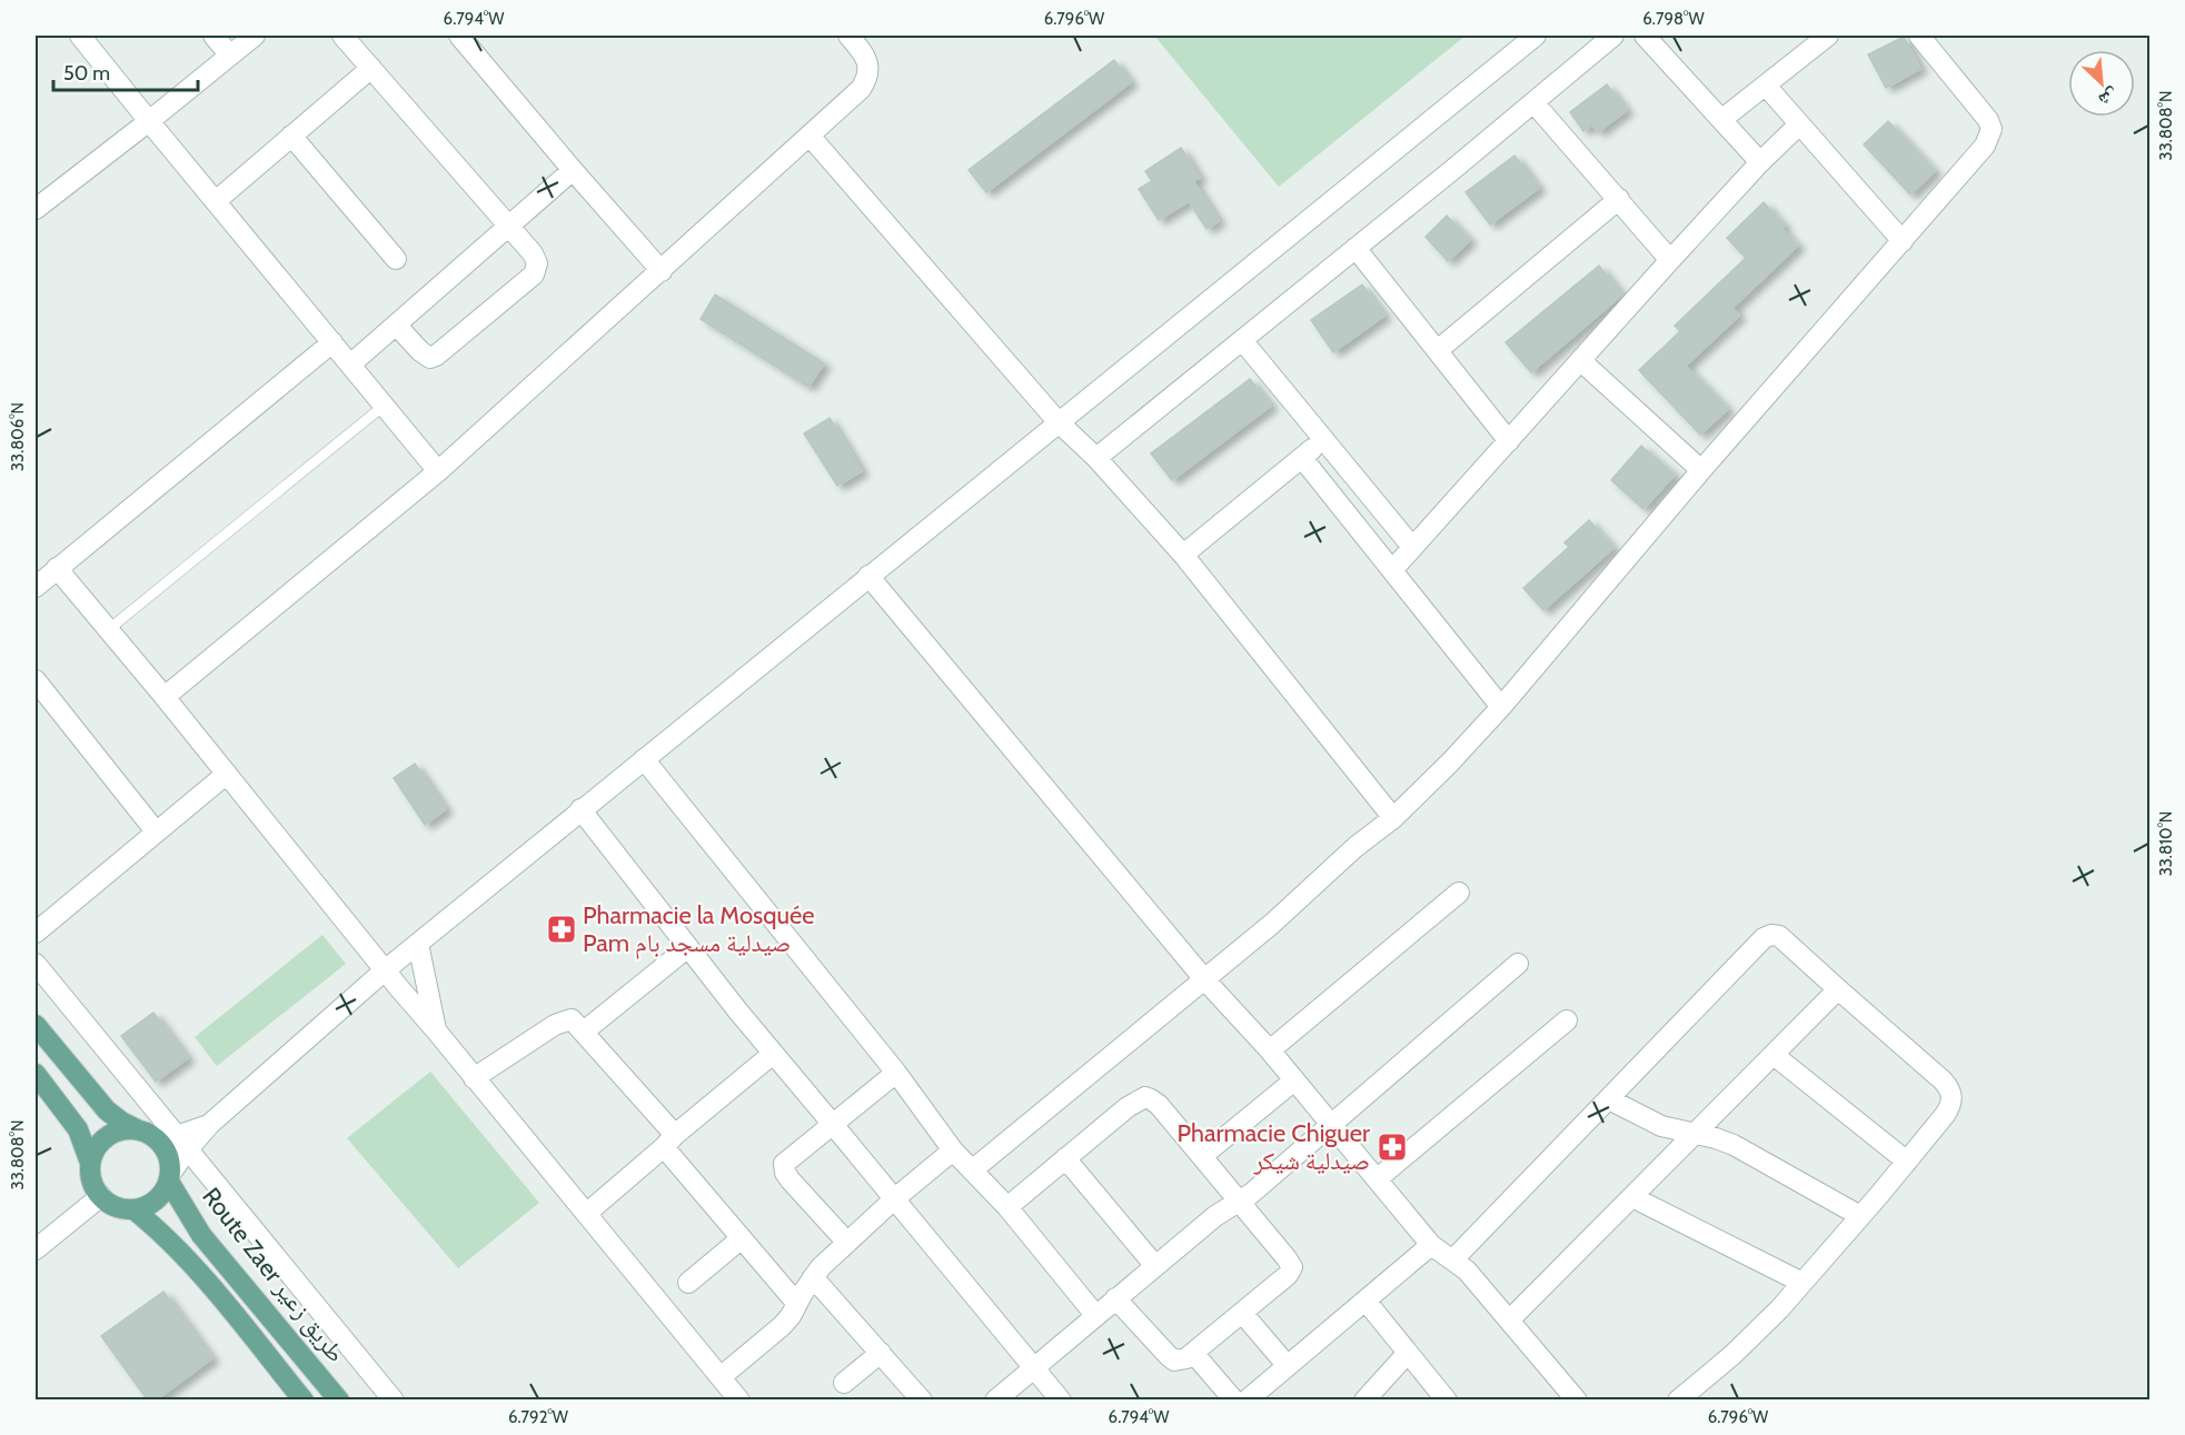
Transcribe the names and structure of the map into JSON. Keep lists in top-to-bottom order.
{
  "streets": {
    "main road": ["Route Zaer طريق زعير"]
  },
  "places": {
    "pharmacy": ["Pharmacie la Mosquée Pam صيدلية مسجد بام", "Pharmacie Chiguer صيدلية شيكر"]
  },
  "scale_bar": "50 m",
  "north": "bottom right",
  "coordinates": [
    "6.794°W",
    "6.796°W",
    "6.798°W",
    "33.808°N",
    "33.806°N",
    "33.810°N",
    "6.792°W"
  ]
}
